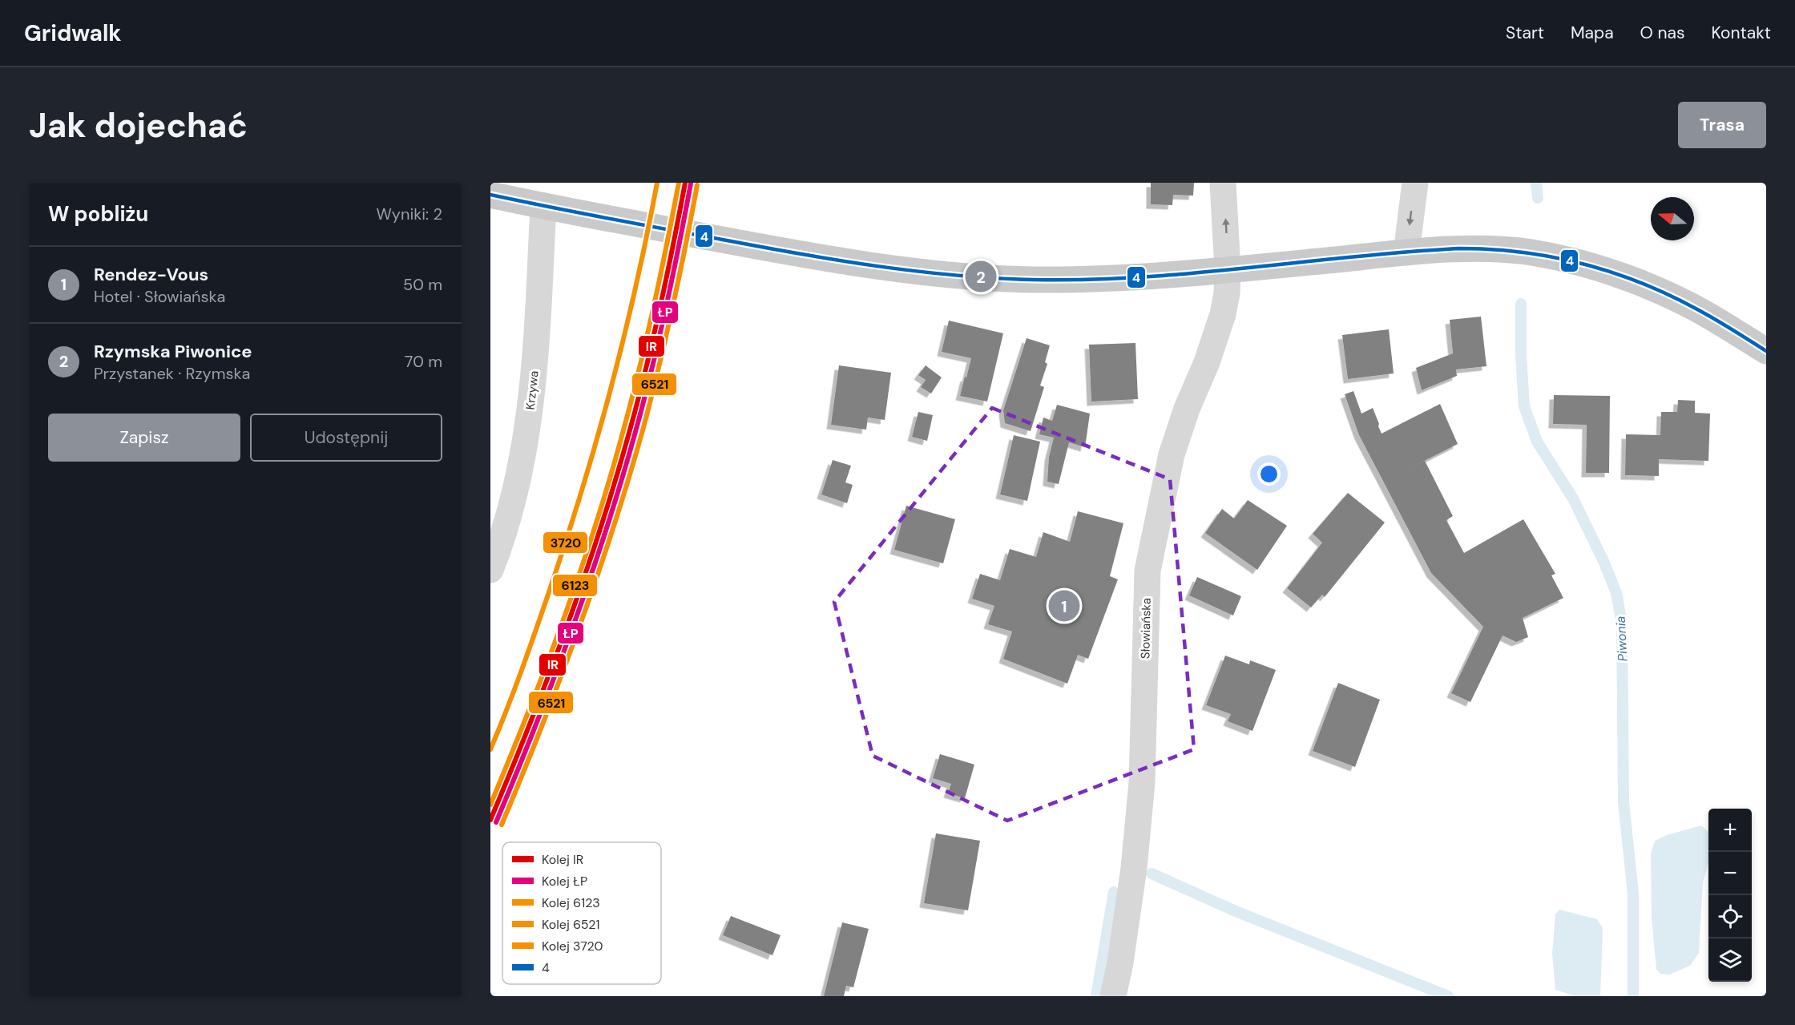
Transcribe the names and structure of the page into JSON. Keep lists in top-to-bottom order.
{
  "streets": {
    "street": ["Krzywa", "Słowiańska"]
  },
  "water": ["Piwonia"],
  "lines": [
    "rail line IR",
    "rail line 6123",
    "rail line 3720",
    "rail line ŁP",
    "rail line 6521",
    "transit line 4"
  ],
  "legend": [
    "Kolej IR",
    "Kolej ŁP",
    "Kolej 6123",
    "Kolej 6521",
    "Kolej 3720",
    "4"
  ],
  "north": "left",
  "page": {
    "header": "Gridwalk",
    "nav": [
      "Start",
      "Mapa",
      "O nas",
      "Kontakt"
    ],
    "buttons": [
      "Trasa",
      ["Zapisz", "Udostępnij"]
    ],
    "title": "Jak dojechać",
    "heading": ["W pobliżu", "Wyniki: 2"],
    "list": [
      {
        "mark": "1",
        "name": "Rendez-Vous",
        "note": "Hotel · Słowiańska",
        "value": "50 m"
      },
      {
        "mark": "2",
        "name": "Rzymska Piwonice",
        "note": "Przystanek · Rzymska",
        "value": "70 m"
      }
    ],
    "pins": ["2", "1"],
    "map_buttons": ["+", "−"]
  }
}
